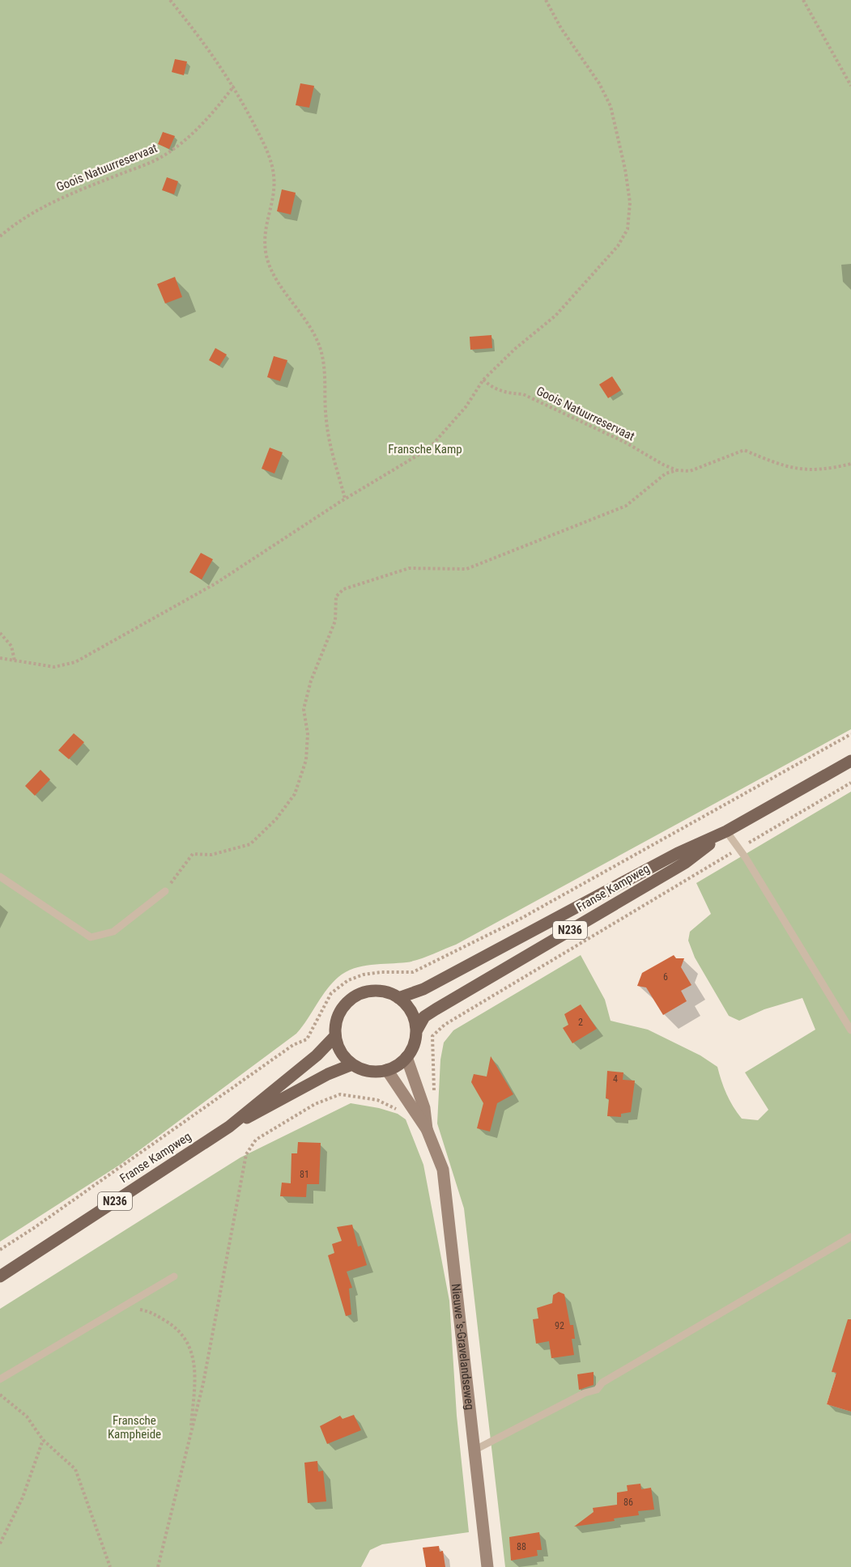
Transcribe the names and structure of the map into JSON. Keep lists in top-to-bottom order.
{
  "streets": {
    "main road": ["Franse Kampweg", "N236", "Nieuwe 's-Gravelandseweg"],
    "path": ["Goois Natuurreservaat"]
  },
  "crossings": [
    ["Franse Kampweg", "N236"],
    ["Franse Kampweg", "Nieuwe 's-Gravelandseweg"],
    ["N236", "Nieuwe 's-Gravelandseweg"]
  ],
  "parks": ["Fransche Kamp", "Fransche Kampheide"],
  "house_numbers": [
    "6",
    "2",
    "4",
    "81",
    "92",
    "86",
    "88"
  ]
}
